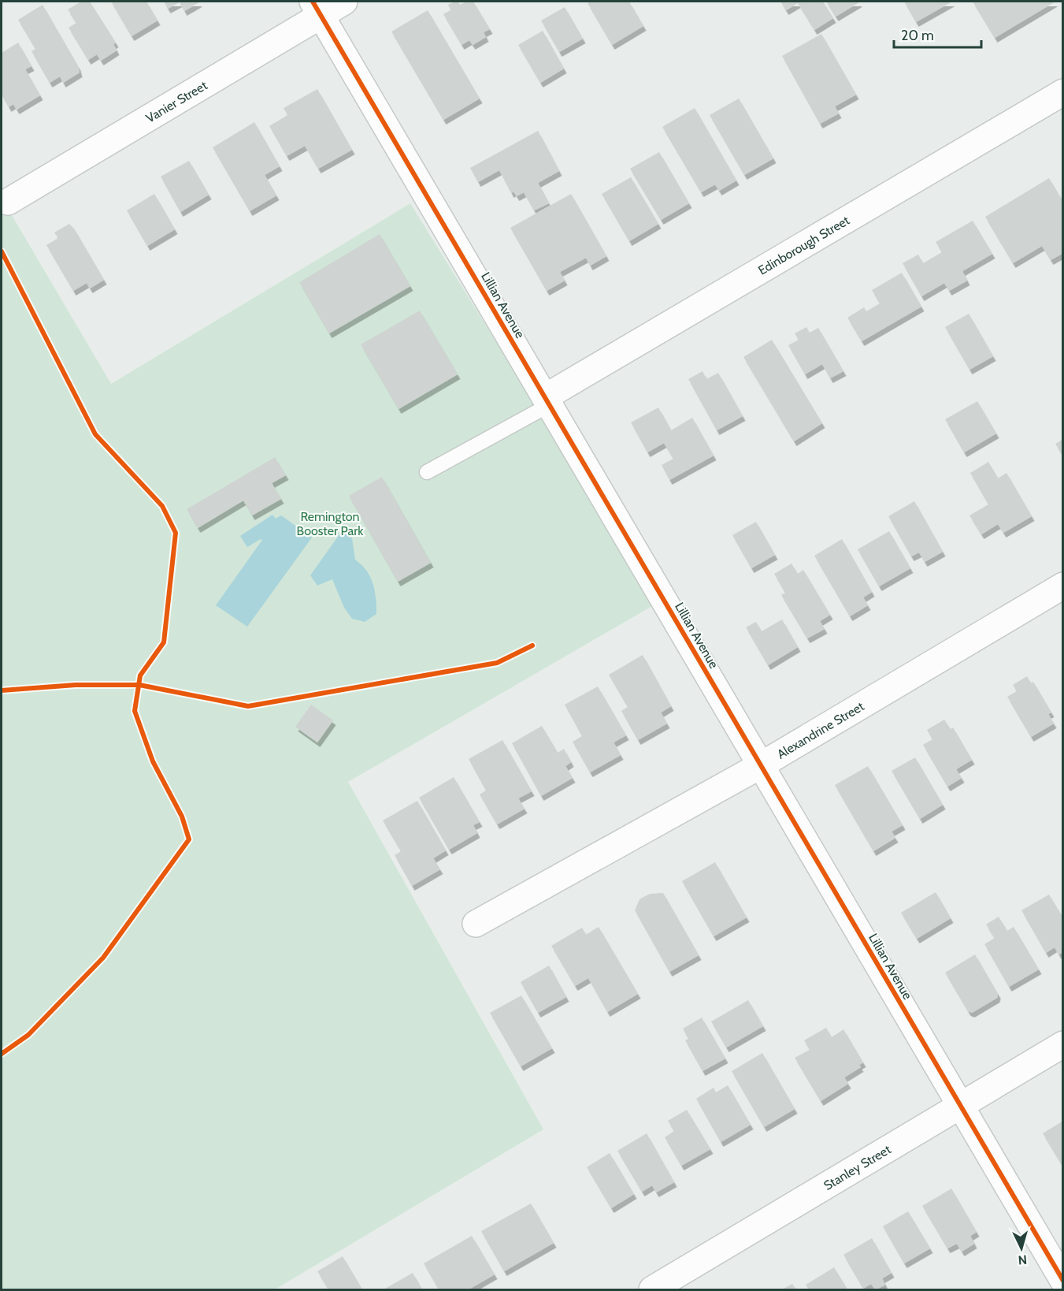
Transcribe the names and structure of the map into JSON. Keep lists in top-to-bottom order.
{
  "streets": {
    "street": [
      "Vanier Street",
      "Edinborough Street",
      "Lillian Avenue",
      "Alexandrine Street",
      "Stanley Street"
    ]
  },
  "crossings": [
    ["Vanier Street", "Lillian Avenue"],
    ["Edinborough Street", "Lillian Avenue"],
    ["Lillian Avenue", "Alexandrine Street"],
    ["Lillian Avenue", "Stanley Street"]
  ],
  "parks": ["Remington Booster Park"],
  "scale_bar": "20 m",
  "north": "bottom"
}
